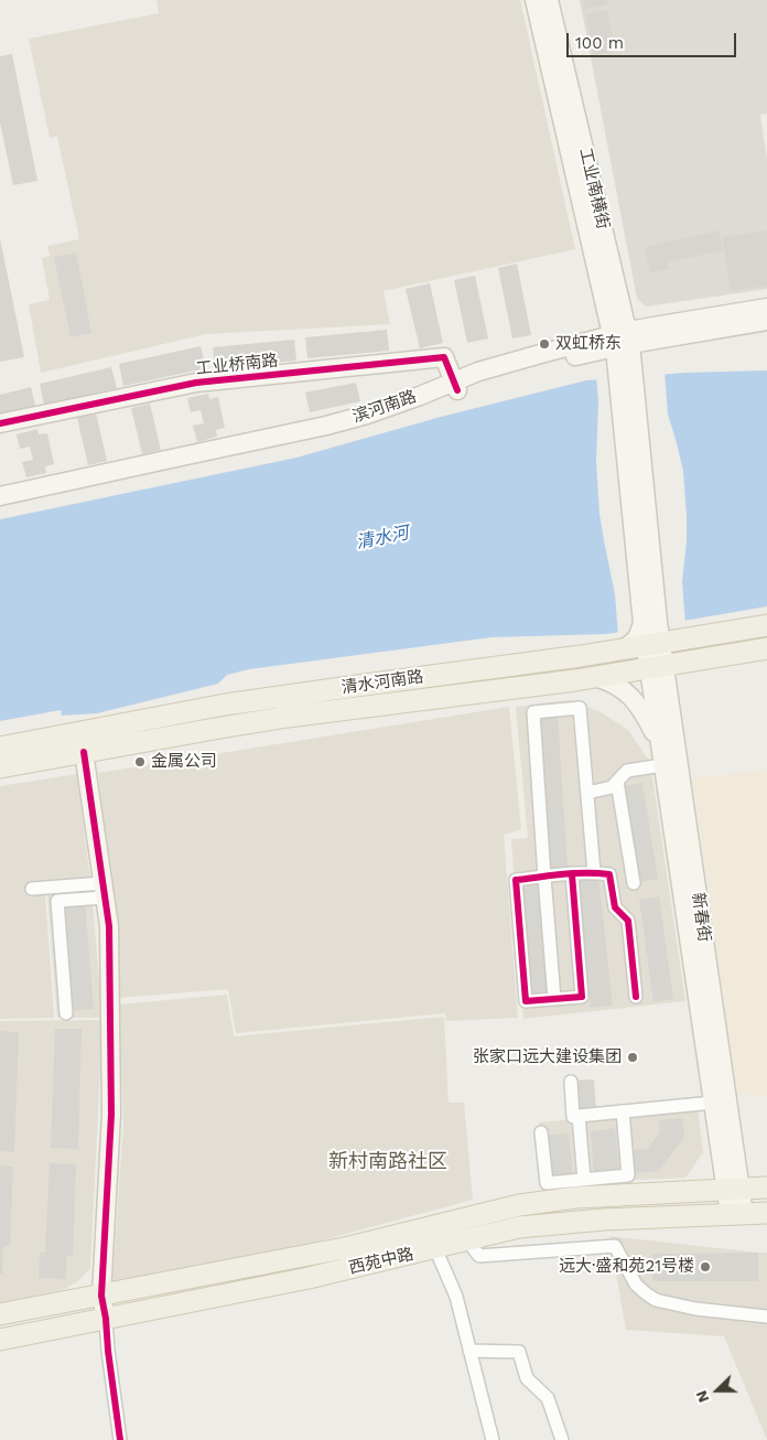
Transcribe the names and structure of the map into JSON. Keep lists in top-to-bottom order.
{
  "streets": {
    "main road": [
      "工业南横街",
      "工业桥南路",
      "滨河南路",
      "清水河南路",
      "新春街",
      "西苑中路"
    ]
  },
  "crossings": [
    ["工业南横街", "滨河南路"],
    ["工业南横街", "新春街"],
    ["工业桥南路", "滨河南路"],
    ["清水河南路", "新春街"],
    ["新春街", "西苑中路"]
  ],
  "districts": ["新村南路社区"],
  "water": ["清水河"],
  "places": [
    "双虹桥东",
    "金属公司",
    "张家口远大建设集团",
    "远大·盛和苑21号楼"
  ],
  "scale_bar": "100 m",
  "north": "left"
}
